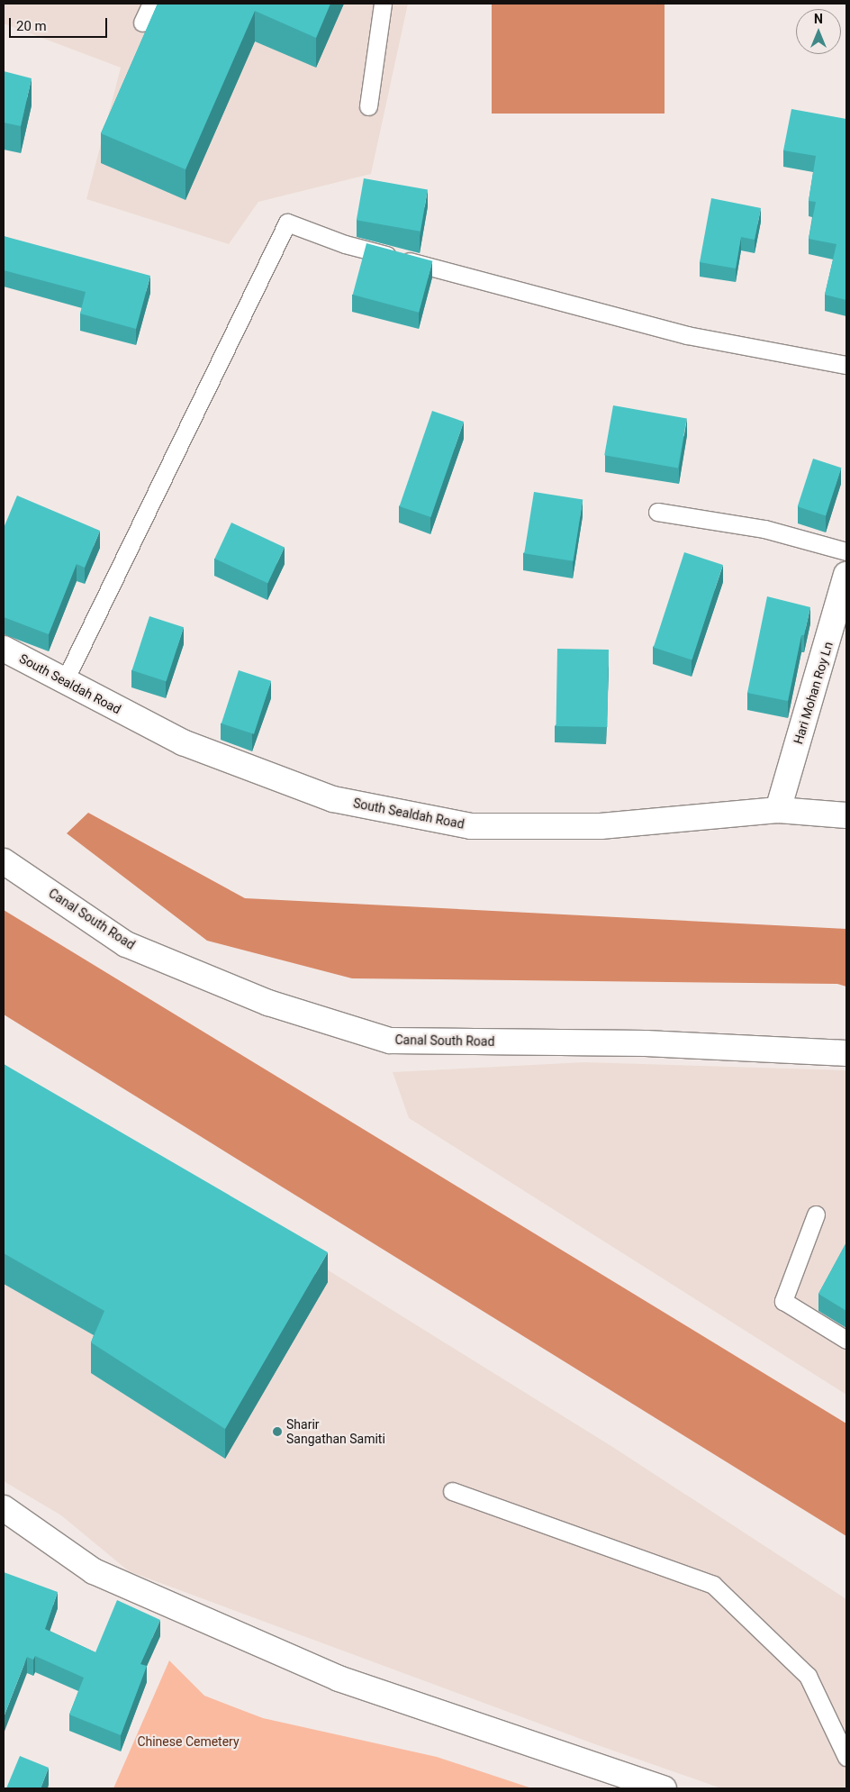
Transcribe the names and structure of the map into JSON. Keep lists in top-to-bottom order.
{
  "streets": {
    "street": ["South Sealdah Road", "Hari Mohan Roy Ln", "Canal South Road"]
  },
  "crossings": [
    ["South Sealdah Road", "Hari Mohan Roy Ln"]
  ],
  "parks": ["Chinese Cemetery"],
  "places": ["Sharir Sangathan Samiti"],
  "scale_bar": "20 m",
  "north": "top"
}
